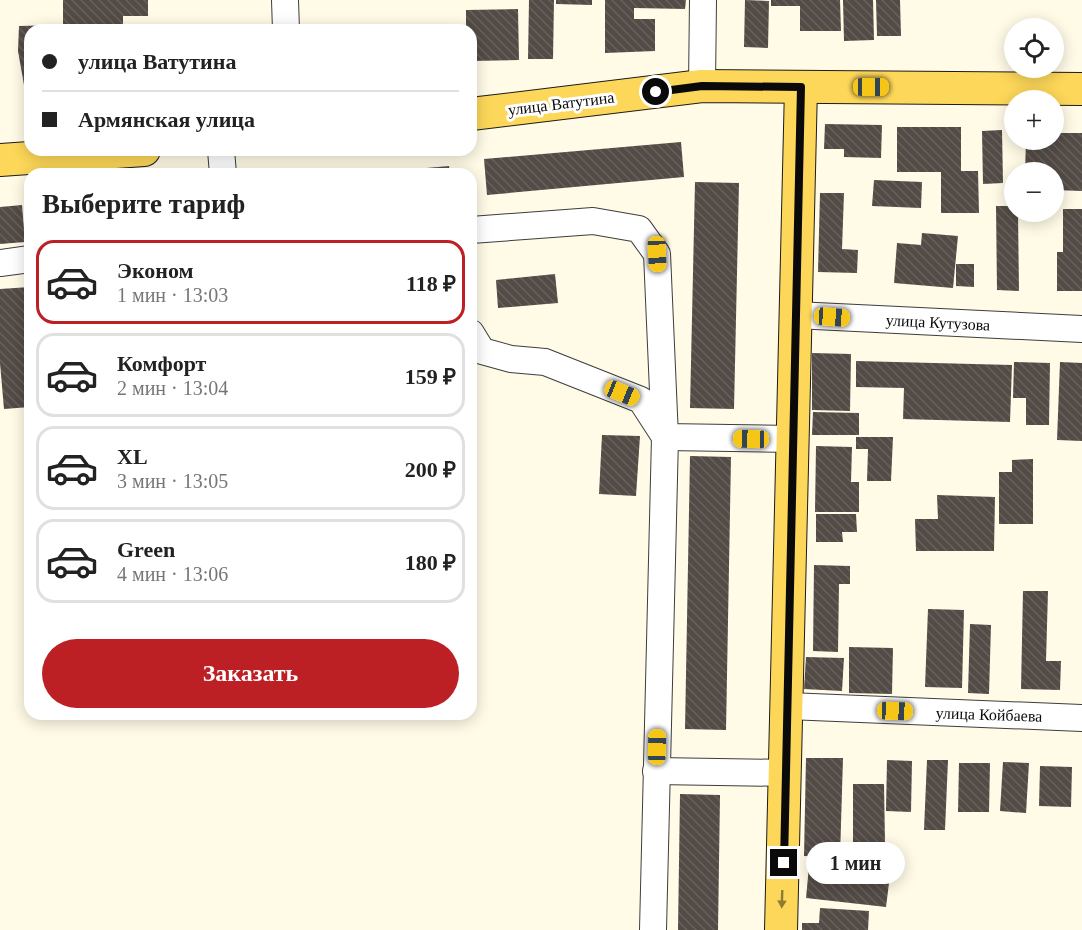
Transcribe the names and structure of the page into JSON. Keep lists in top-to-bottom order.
{
  "streets": {
    "main road": ["улица Ватутина"],
    "street": ["улица Кутузова", "улица Койбаева"]
  },
  "page": {
    "map_buttons": ["+", "−"],
    "banner": ["улица Ватутина", "Армянская улица"],
    "heading": "Выберите тариф",
    "list": [
      {
        "name": "Эконом",
        "note": "1 мин · 13:03",
        "value": "118 ₽"
      },
      {
        "name": "Комфорт",
        "note": "2 мин · 13:04",
        "value": "159 ₽"
      },
      {
        "name": "XL",
        "note": "3 мин · 13:05",
        "value": "200 ₽"
      },
      {
        "name": "Green",
        "note": "4 мин · 13:06",
        "value": "180 ₽"
      }
    ],
    "buttons": "Заказать",
    "bubble": "1 мин"
  }
}
